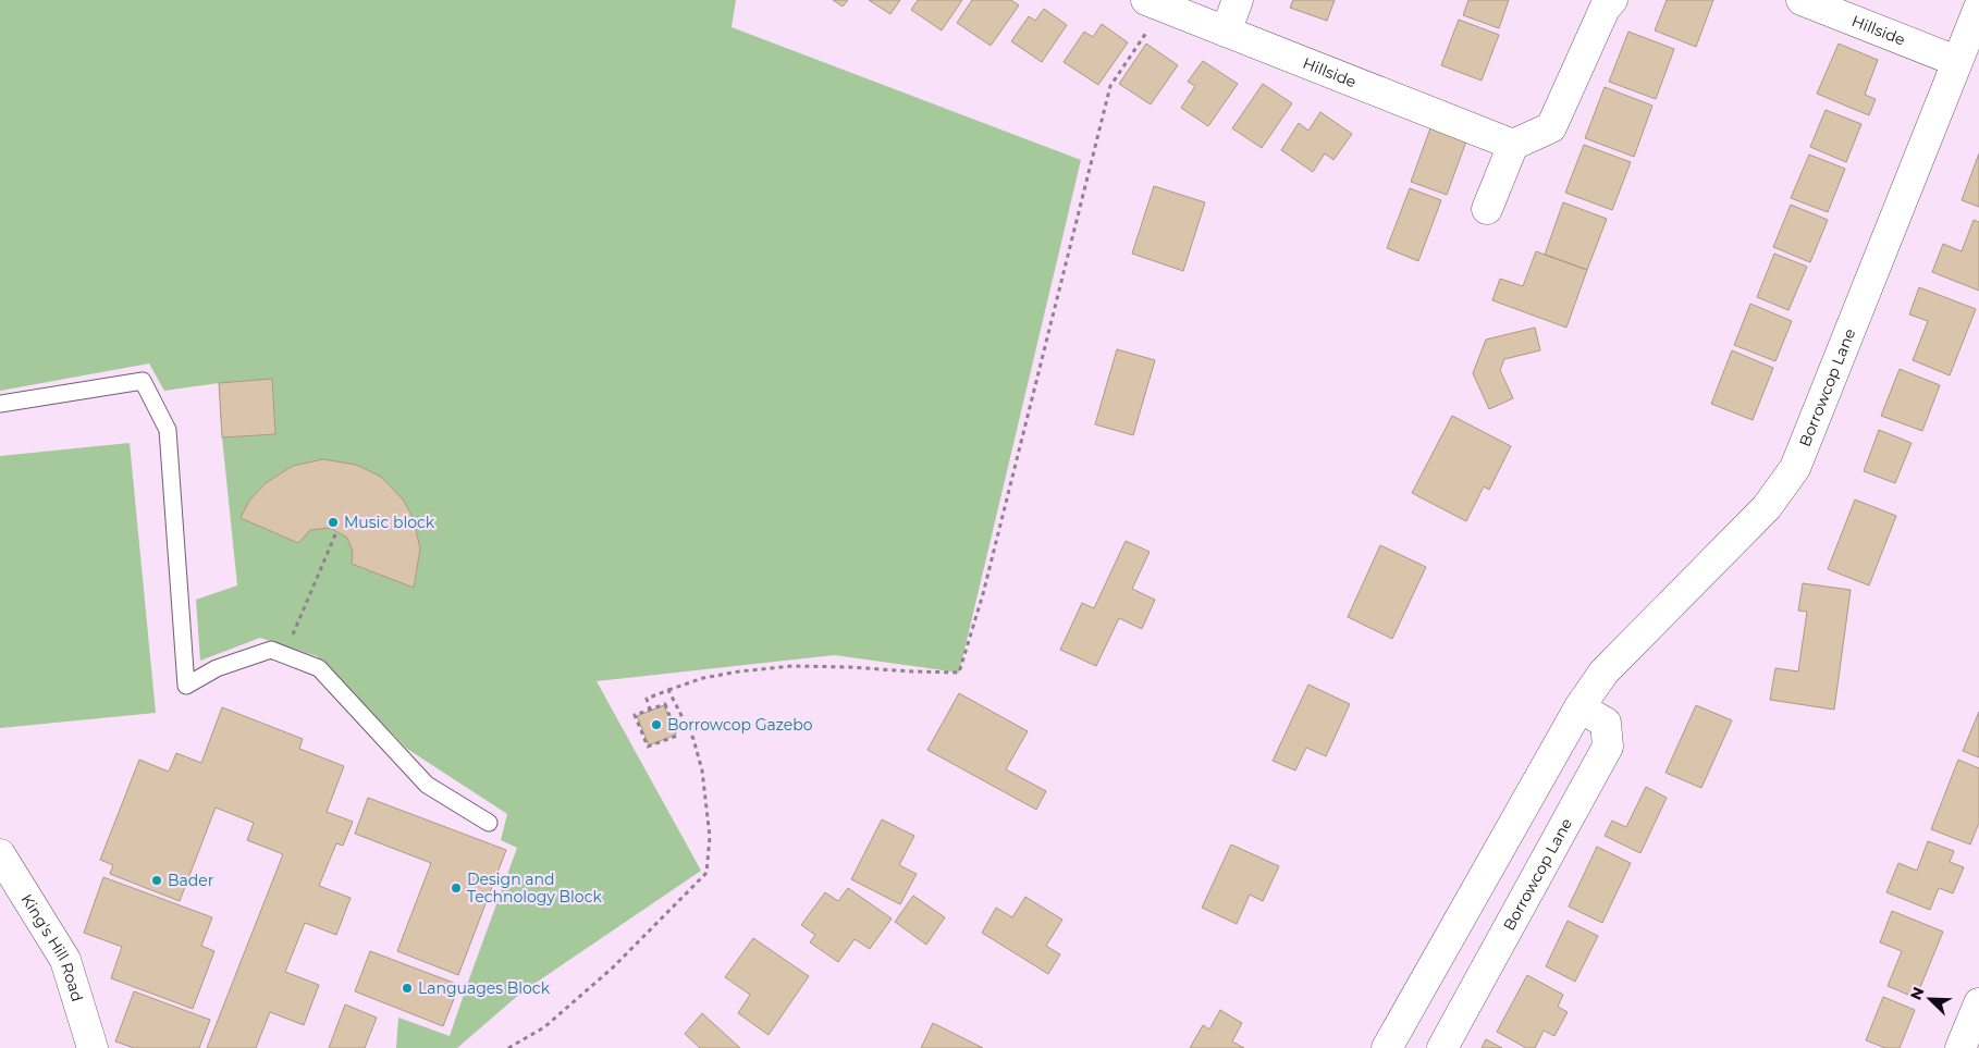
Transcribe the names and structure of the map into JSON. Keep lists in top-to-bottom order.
{
  "streets": {
    "street": ["Hillside", "Borrowcop Lane", "King's Hill Road"]
  },
  "crossings": [
    ["Hillside", "Borrowcop Lane"]
  ],
  "places": [
    "Music block",
    "Borrowcop Gazebo",
    "Bader",
    "Design and Technology Block",
    "Languages Block"
  ],
  "north": "top left"
}
